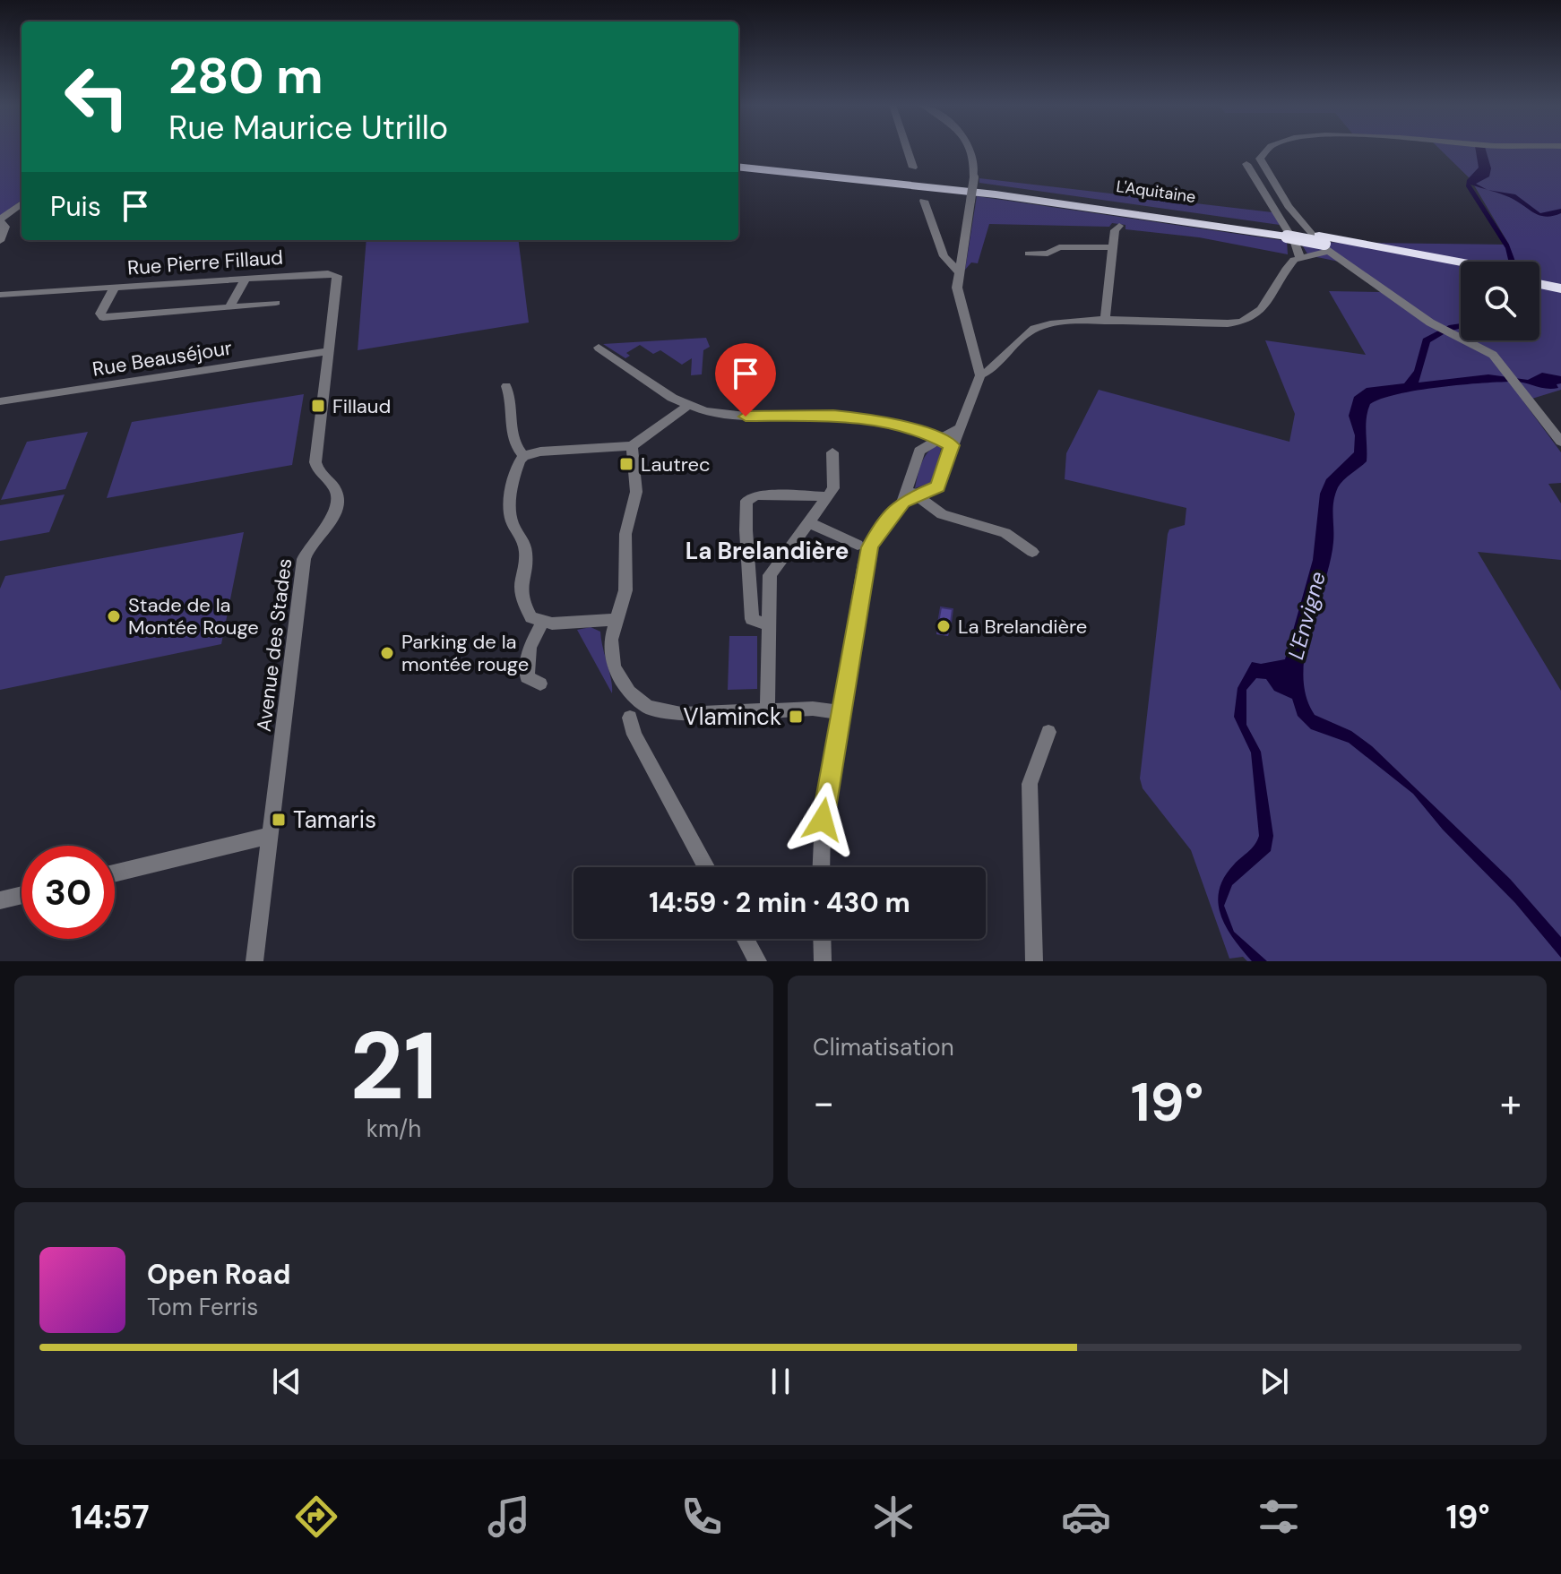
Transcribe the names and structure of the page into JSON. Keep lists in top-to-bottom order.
{
  "streets": {
    "highway": ["L'Aquitaine"],
    "street": ["Rue Pierre Fillaud", "Rue Beauséjour", "Avenue des Stades"]
  },
  "crossings": [
    ["Rue Pierre Fillaud", "Rue Beauséjour"],
    ["Rue Pierre Fillaud", "Avenue des Stades"],
    ["Rue Beauséjour", "Avenue des Stades"]
  ],
  "districts": ["La Brelandière"],
  "water": ["L'Envigne"],
  "places": {
    "transit": [
      "Fillaud",
      "Lautrec",
      "Vlaminck",
      "Tamaris"
    ],
    "other": ["Stade de la Montée Rouge", "La Brelandière", "Parking de la montée rouge"]
  },
  "page": {
    "turn": ["280 m", "Rue Maurice Utrillo"],
    "then": "Puis",
    "limit": "30",
    "trip": "14:59 · 2 min · 430 m",
    "tile": [
      ["21", "km/h"],
      "Climatisation"
    ],
    "heat": ["−", "19°", "+"],
    "song": ["Open Road", "Tom Ferris"],
    "tabs": ["14:57", "19°"]
  }
}
